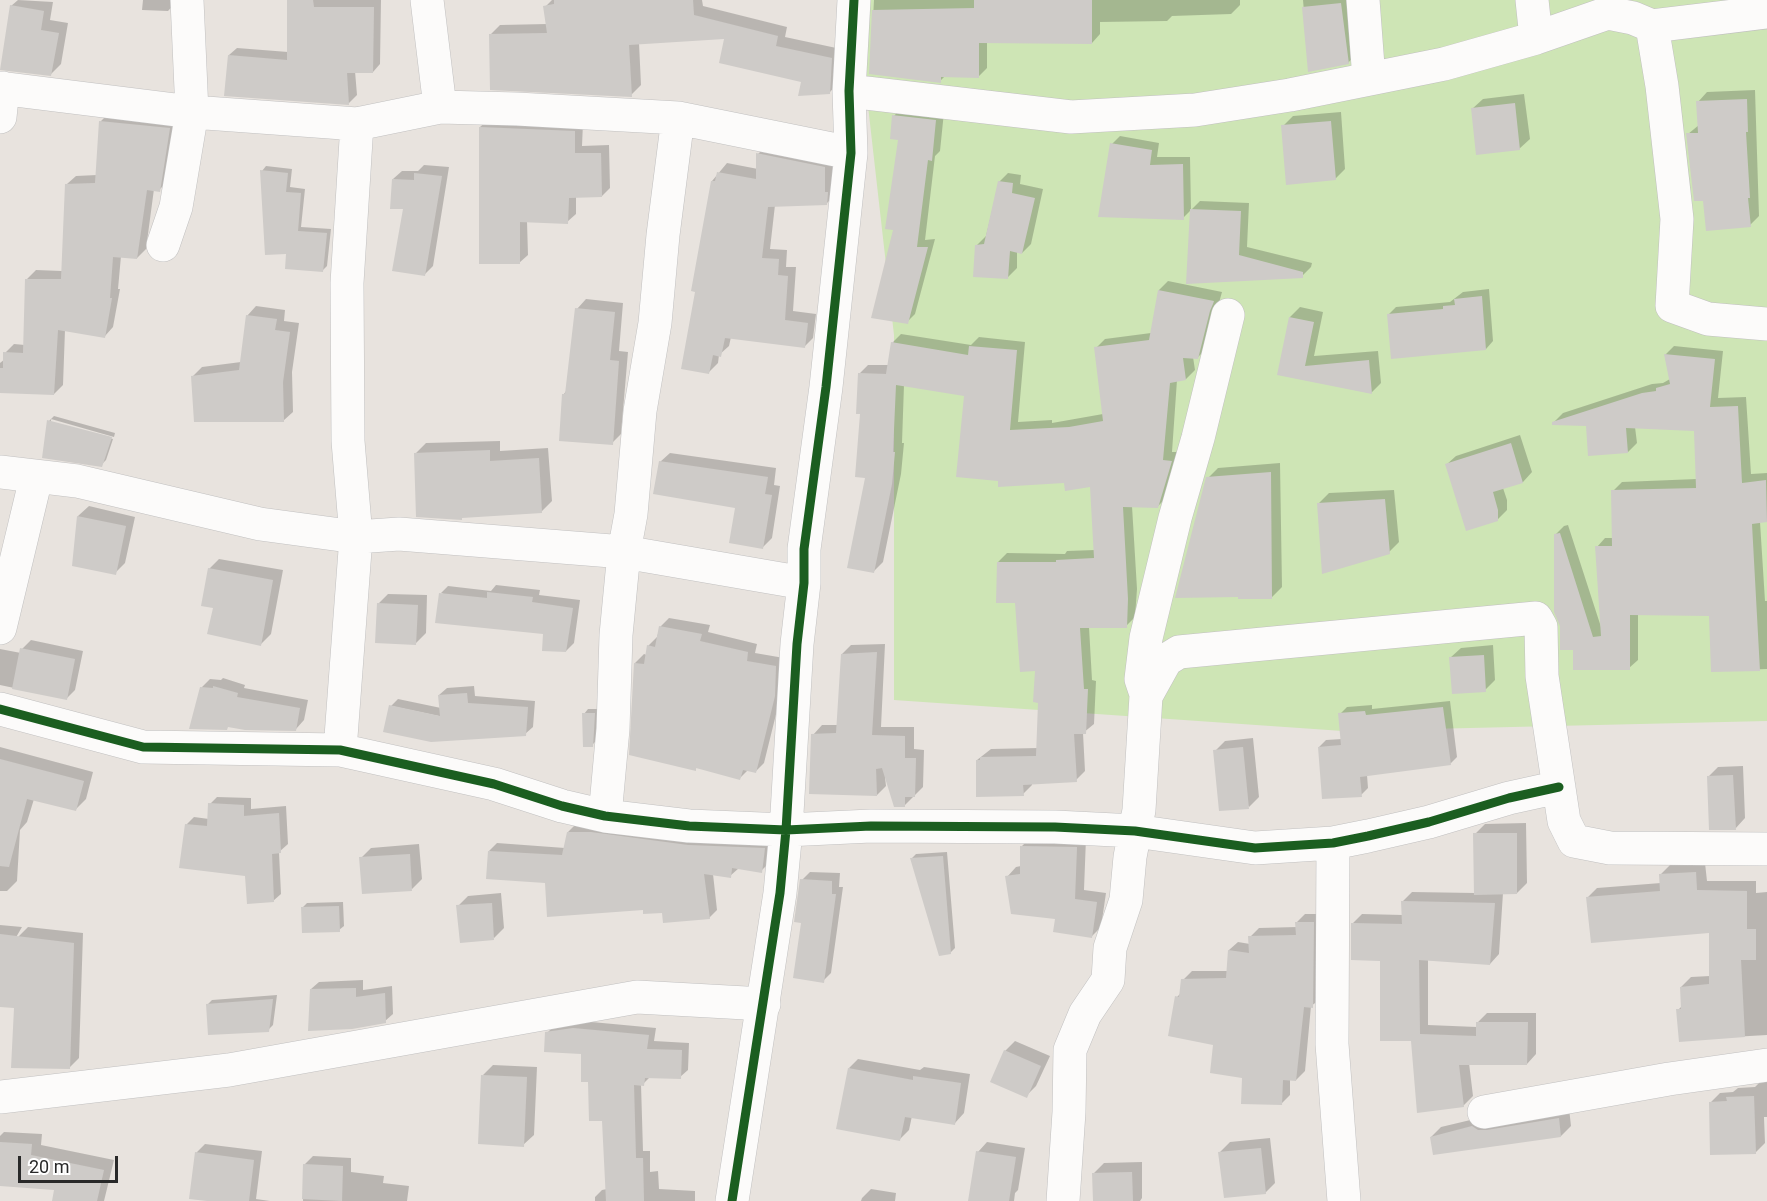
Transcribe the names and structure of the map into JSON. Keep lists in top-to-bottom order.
{
  "scale_bar": "20 m"
}
